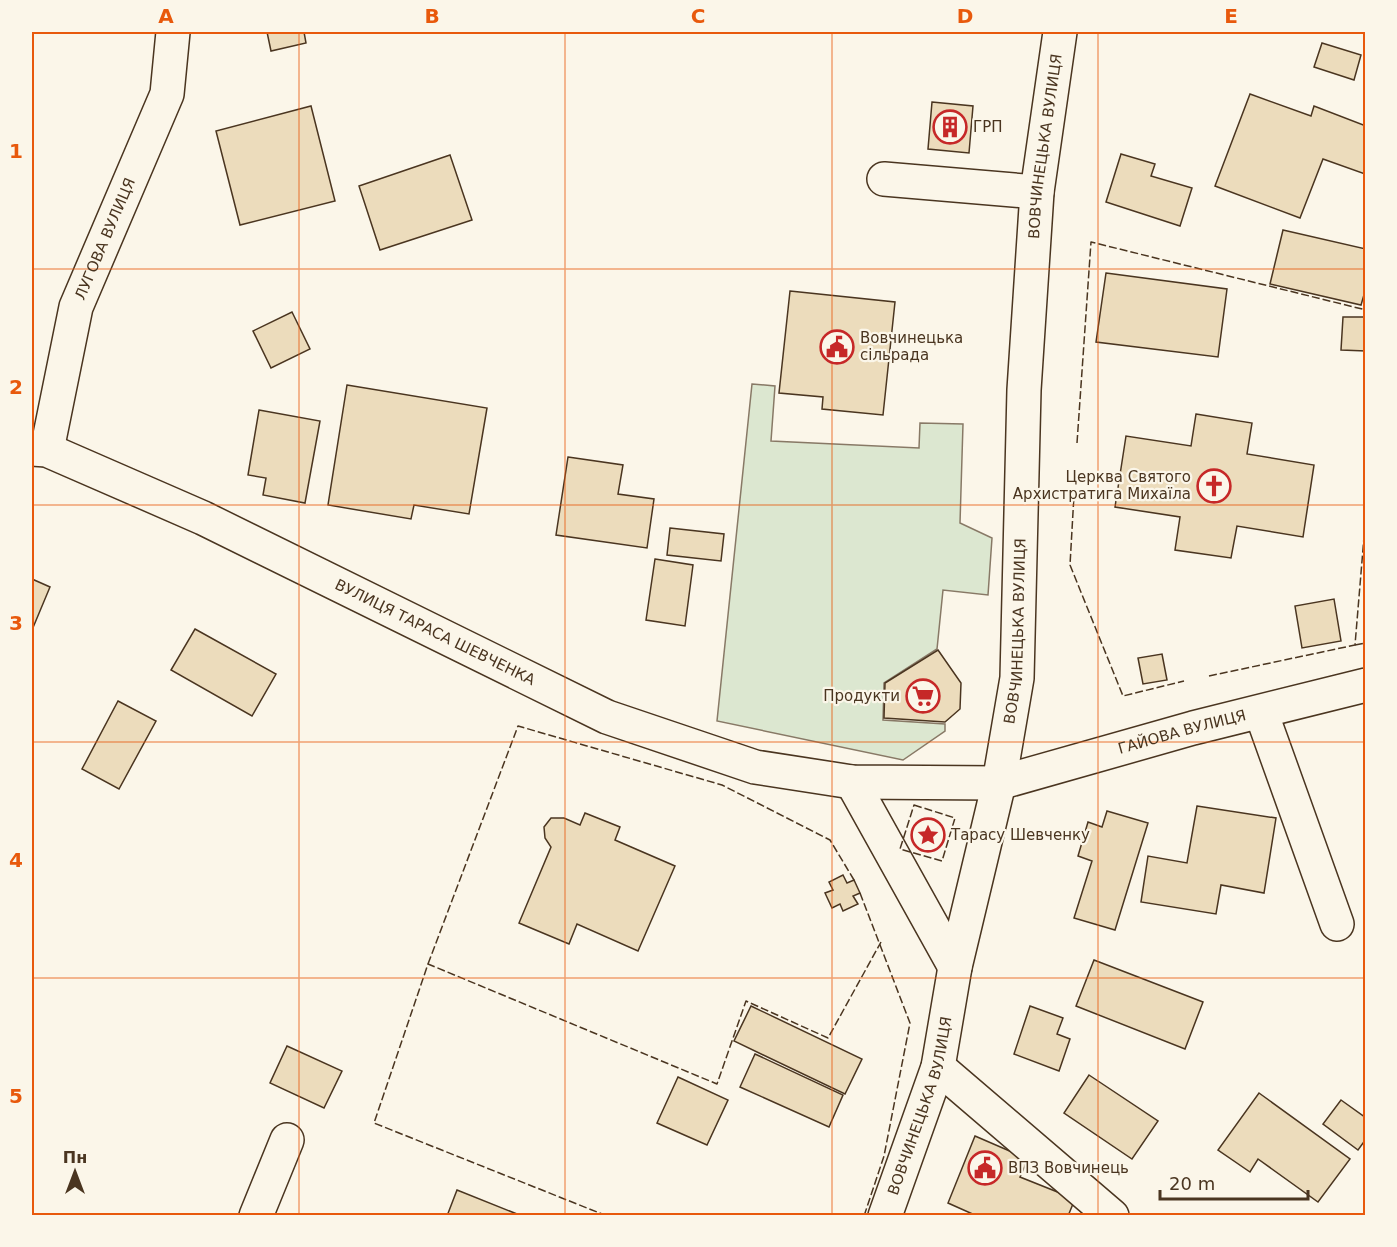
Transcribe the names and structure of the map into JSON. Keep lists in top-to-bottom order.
{
  "streets": {
    "street": [
      "ВОВЧИНЕЦЬКА ВУЛИЦЯ",
      "ЛУГОВА ВУЛИЦЯ",
      "ВУЛИЦЯ ТАРАСА ШЕВЧЕНКА",
      "ГАЙОВА ВУЛИЦЯ"
    ]
  },
  "crossings": [
    ["ВОВЧИНЕЦЬКА ВУЛИЦЯ", "ВУЛИЦЯ ТАРАСА ШЕВЧЕНКА"],
    ["ВОВЧИНЕЦЬКА ВУЛИЦЯ", "ГАЙОВА ВУЛИЦЯ"],
    ["ЛУГОВА ВУЛИЦЯ", "ВУЛИЦЯ ТАРАСА ШЕВЧЕНКА"],
    ["ВУЛИЦЯ ТАРАСА ШЕВЧЕНКА", "ГАЙОВА ВУЛИЦЯ"]
  ],
  "places": {
    "building": ["ГРП"],
    "public building": ["Вовчинецька сільрада", "ВПЗ Вовчинець"],
    "church": ["Церква Святого Архистратига Михаїла"],
    "supermarket": ["Продукти"],
    "place": ["Тарасу Шевченку"]
  },
  "scale_bar": "20 m",
  "north": "top",
  "grid": {
    "columns": [
      "A",
      "B",
      "C",
      "D",
      "E"
    ],
    "rows": [
      "1",
      "2",
      "3",
      "4",
      "5"
    ]
  }
}
